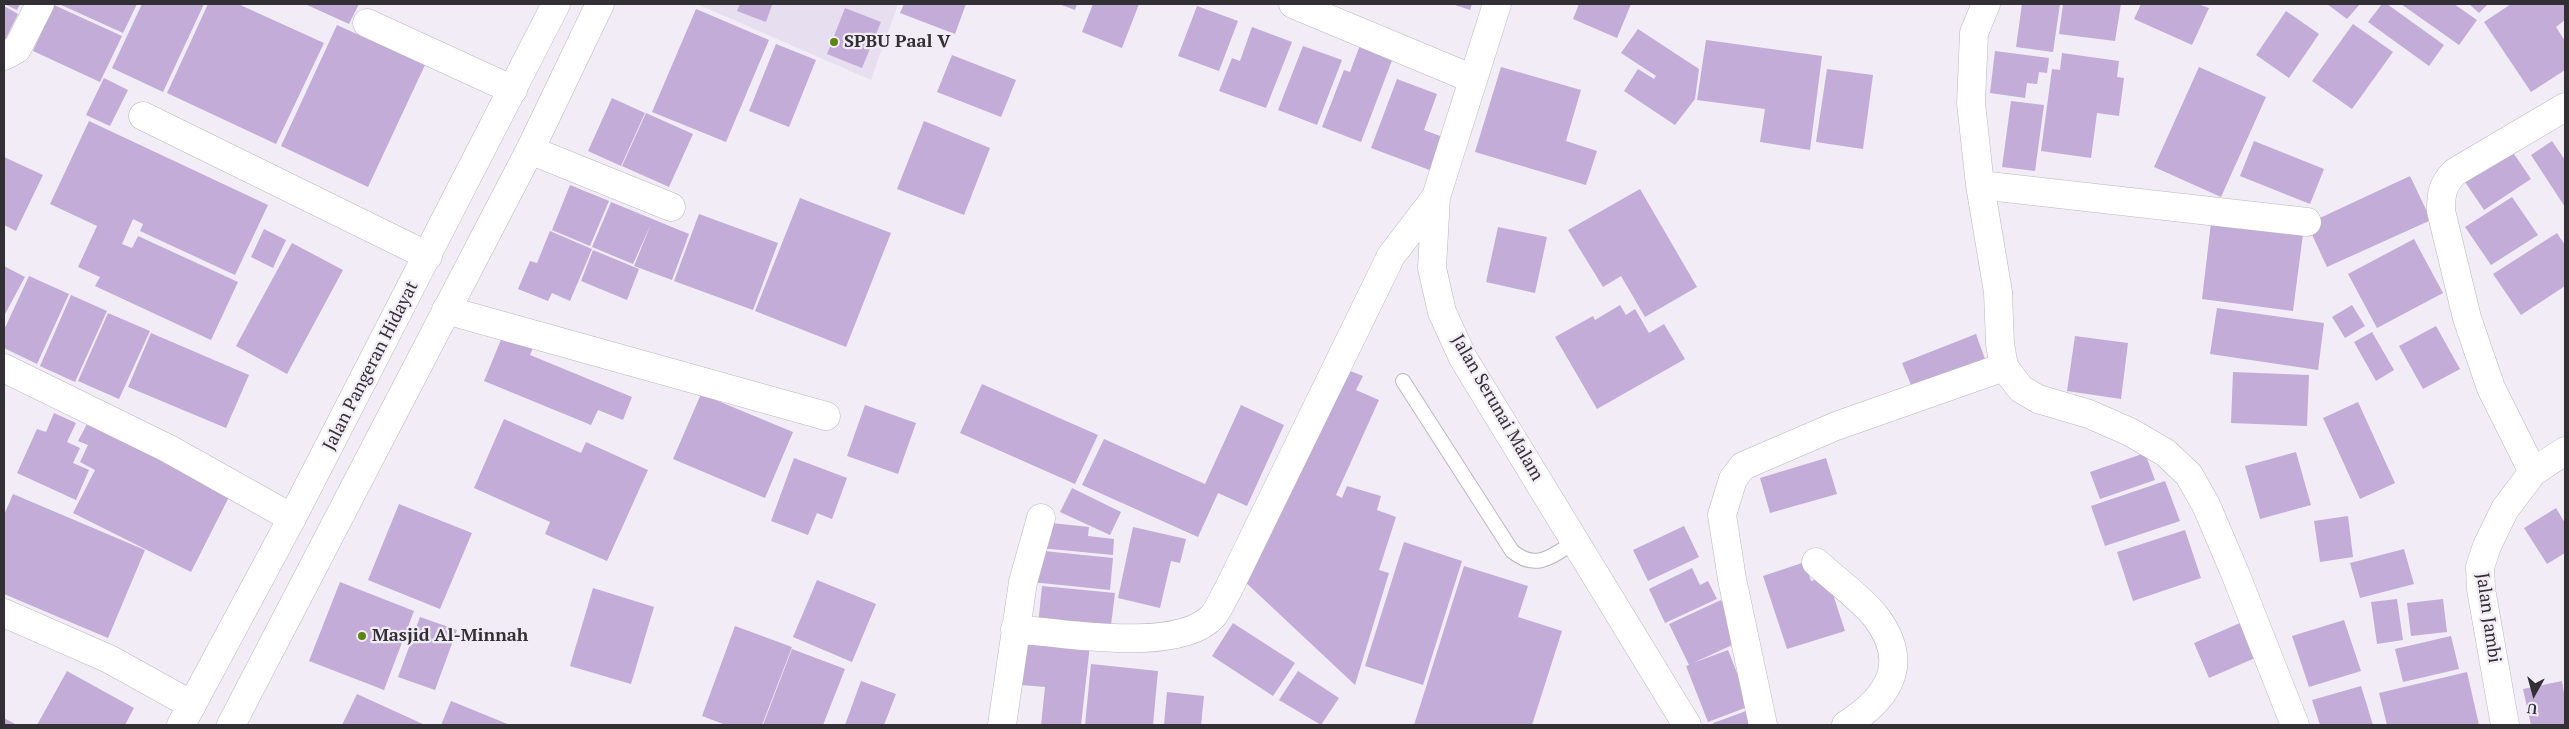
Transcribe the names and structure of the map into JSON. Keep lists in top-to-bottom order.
{
  "streets": {
    "main road": ["Jalan Pangeran Hidayat", "Jalan Serunai Malam", "Jalan Jambi"]
  },
  "places": ["SPBU Paal V", "Masjid Al-Minnah"],
  "north": "bottom"
}
